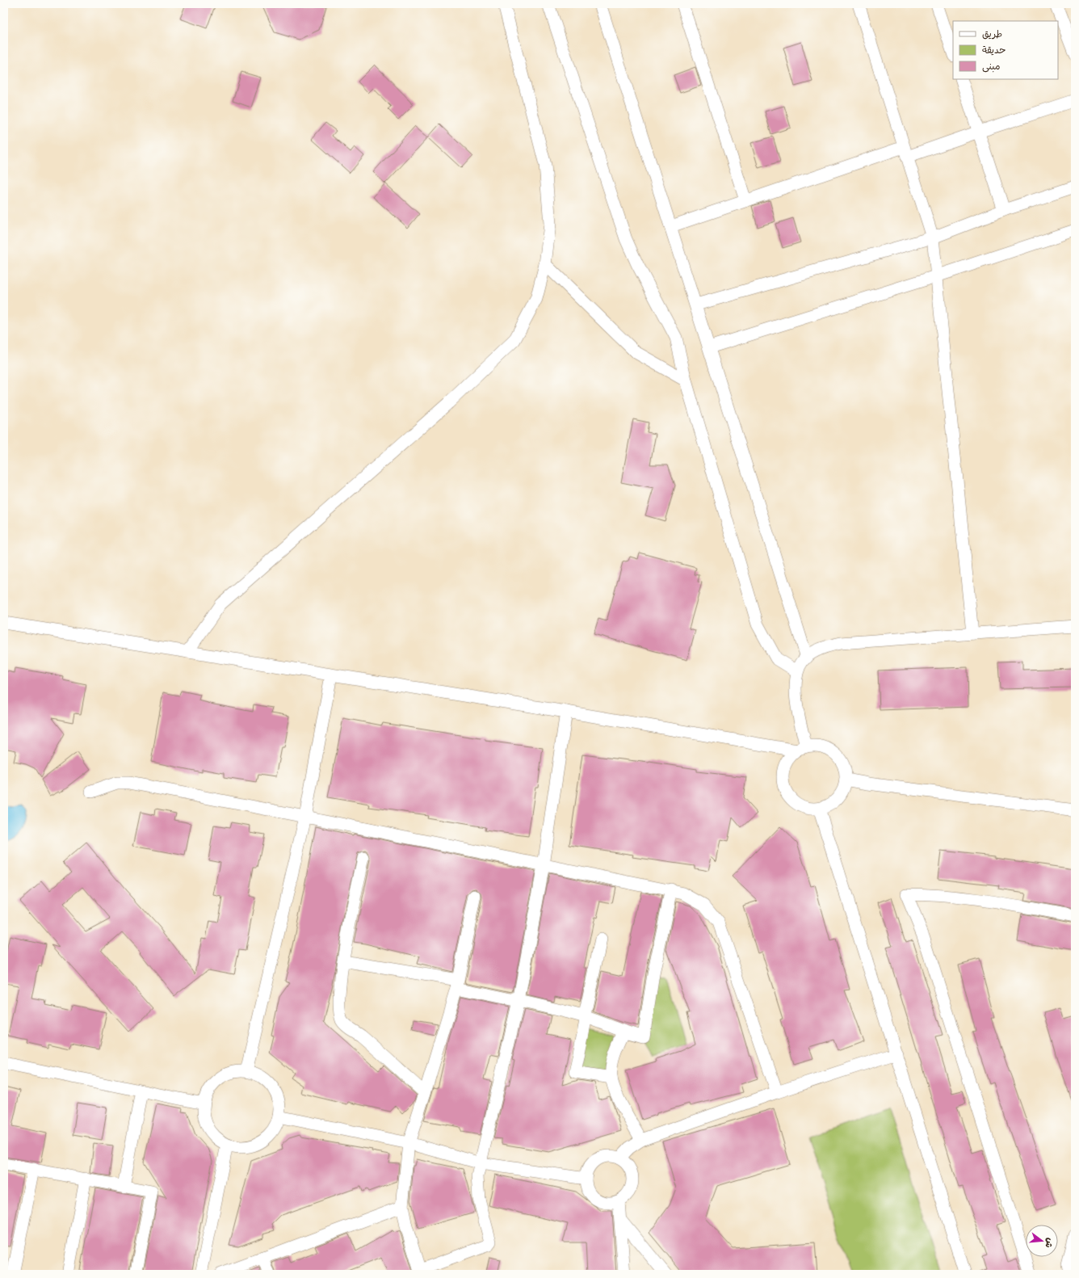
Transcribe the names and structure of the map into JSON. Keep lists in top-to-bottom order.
{
  "legend": ["طريق", "حديقة", "مبنى"],
  "north": "right"
}
